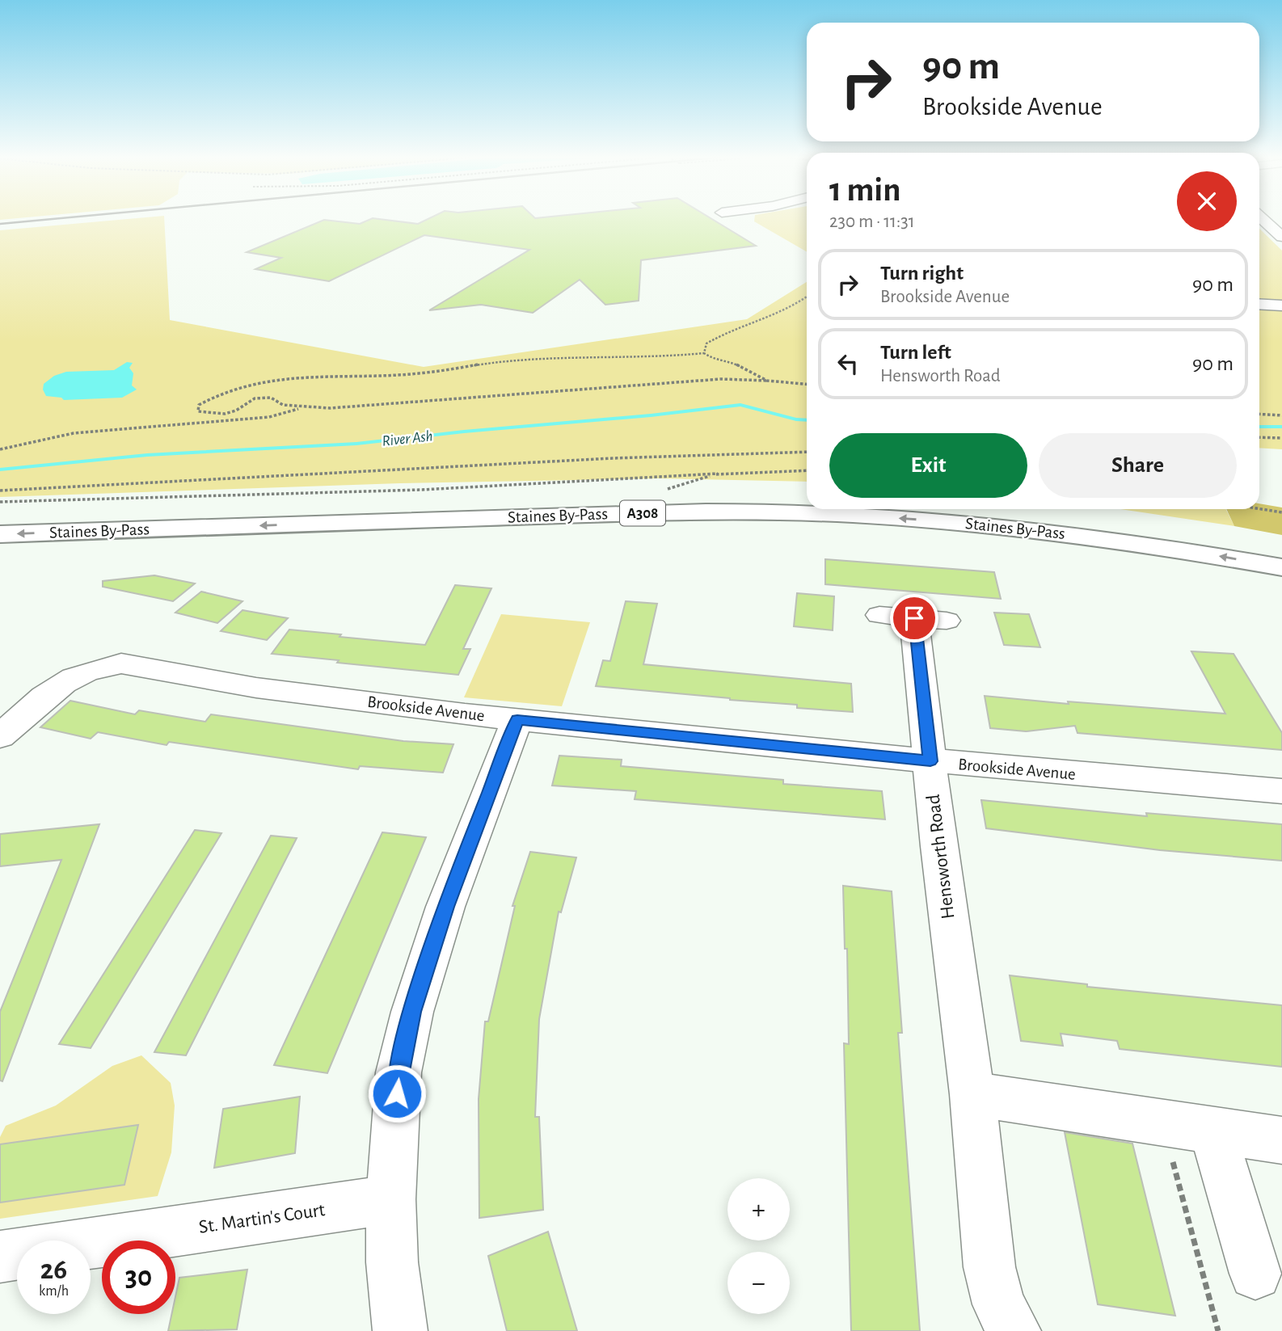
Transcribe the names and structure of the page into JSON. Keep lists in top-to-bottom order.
{
  "streets": {
    "highway": ["A308", "Staines By-Pass"],
    "street": ["Brookside Avenue", "Hensworth Road", "St. Martin's Court"]
  },
  "crossings": [
    ["Brookside Avenue", "Hensworth Road"]
  ],
  "water": ["River Ash"],
  "page": {
    "turn": ["90 m", "Brookside Avenue"],
    "heading": ["1 min", "230 m · 11:31"],
    "list": [
      {
        "name": "Turn right",
        "note": "Brookside Avenue",
        "value": "90 m"
      },
      {
        "name": "Turn left",
        "note": "Hensworth Road",
        "value": "90 m"
      }
    ],
    "buttons": ["Exit", "Share"],
    "map_buttons": ["+", "−"],
    "speed": "26 km/h",
    "limit": "30"
  }
}
